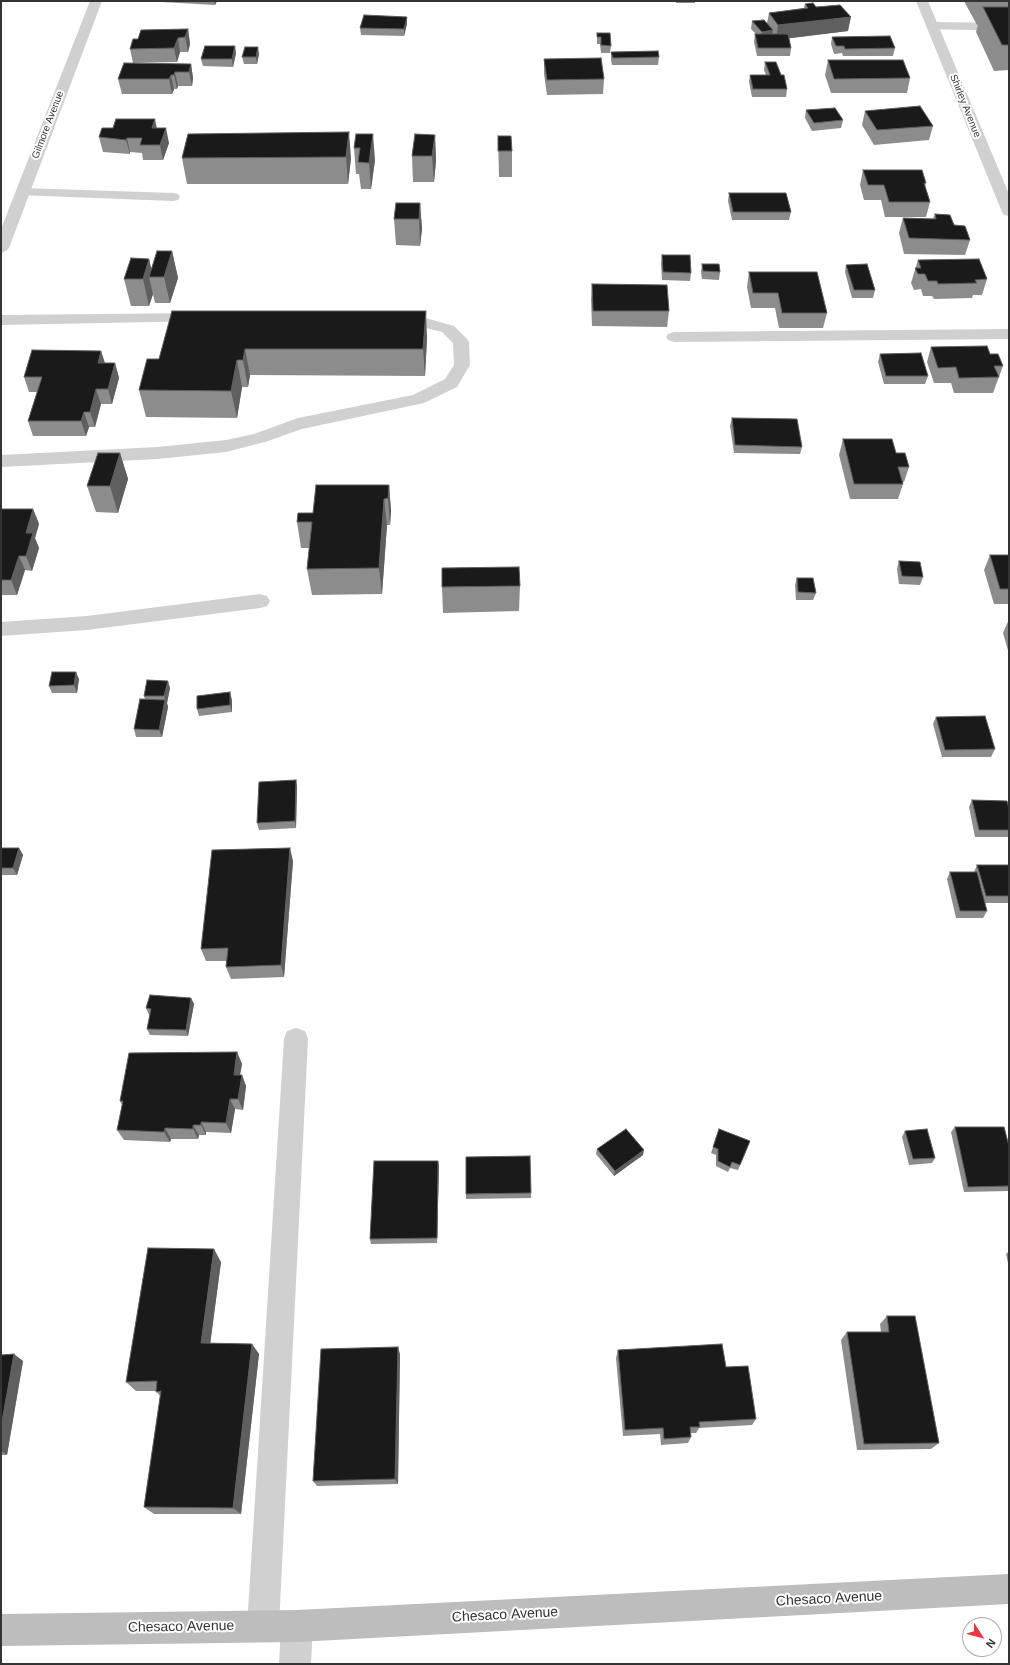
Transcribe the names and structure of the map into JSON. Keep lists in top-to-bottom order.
{
  "streets": {
    "street": ["Shirley Avenue", "Gilmore Avenue", "Chesaco Avenue"]
  },
  "north": "bottom right"
}
